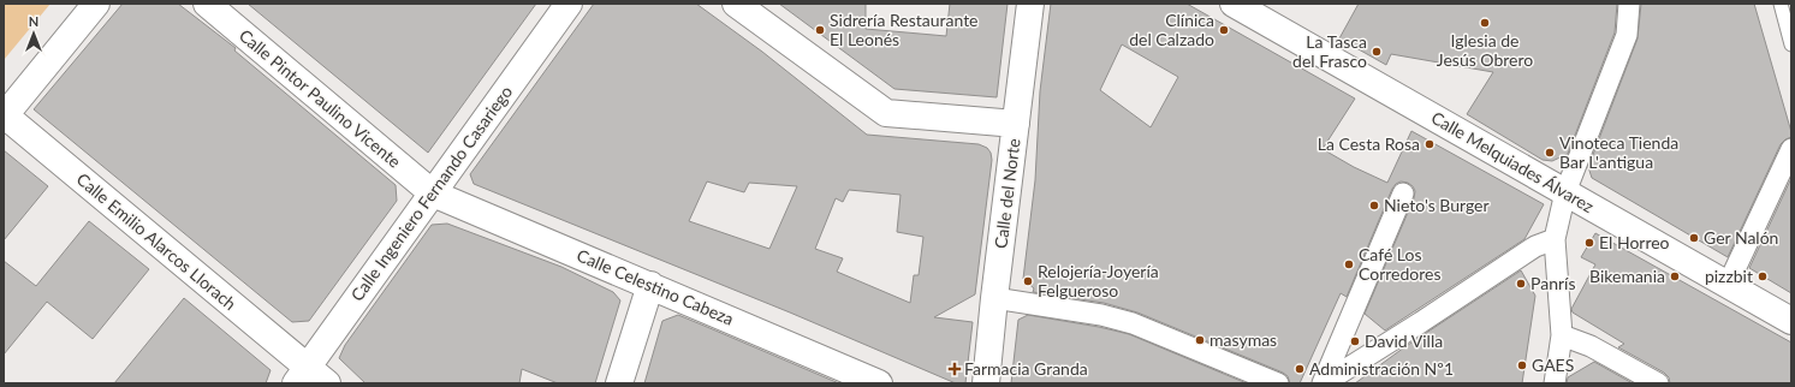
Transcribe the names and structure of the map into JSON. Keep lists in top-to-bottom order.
{
  "streets": {
    "street": [
      "Calle Pintor Paulino Vicente",
      "Calle Melquiades Álvarez",
      "Calle Ingeniero Fernando Casariego",
      "Calle del Norte",
      "Calle Emilio Alarcos Llorach",
      "Calle Celestino Cabeza"
    ]
  },
  "crossings": [
    ["Calle Pintor Paulino Vicente", "Calle Ingeniero Fernando Casariego"],
    ["Calle Pintor Paulino Vicente", "Calle Celestino Cabeza"],
    ["Calle Ingeniero Fernando Casariego", "Calle Emilio Alarcos Llorach"],
    ["Calle Ingeniero Fernando Casariego", "Calle Celestino Cabeza"]
  ],
  "places": {
    "other": [
      "Iglesia de Jesús Obrero",
      "Sidrería Restaurante El Leonés",
      "Clínica del Calzado",
      "La Tasca del Frasco",
      "La Cesta Rosa",
      "Vinoteca Tienda Bar L'antigua",
      "Nieto's Burger",
      "Ger Nalón",
      "El Horreo",
      "Café Los Corredores",
      "Bikemania",
      "pizzbit",
      "Relojería-Joyería Felgueroso",
      "Panrís",
      "masymas",
      "David Villa",
      "GAES",
      "Administración Nº1"
    ],
    "health": ["Farmacia Granda"]
  },
  "north": "top"
}
